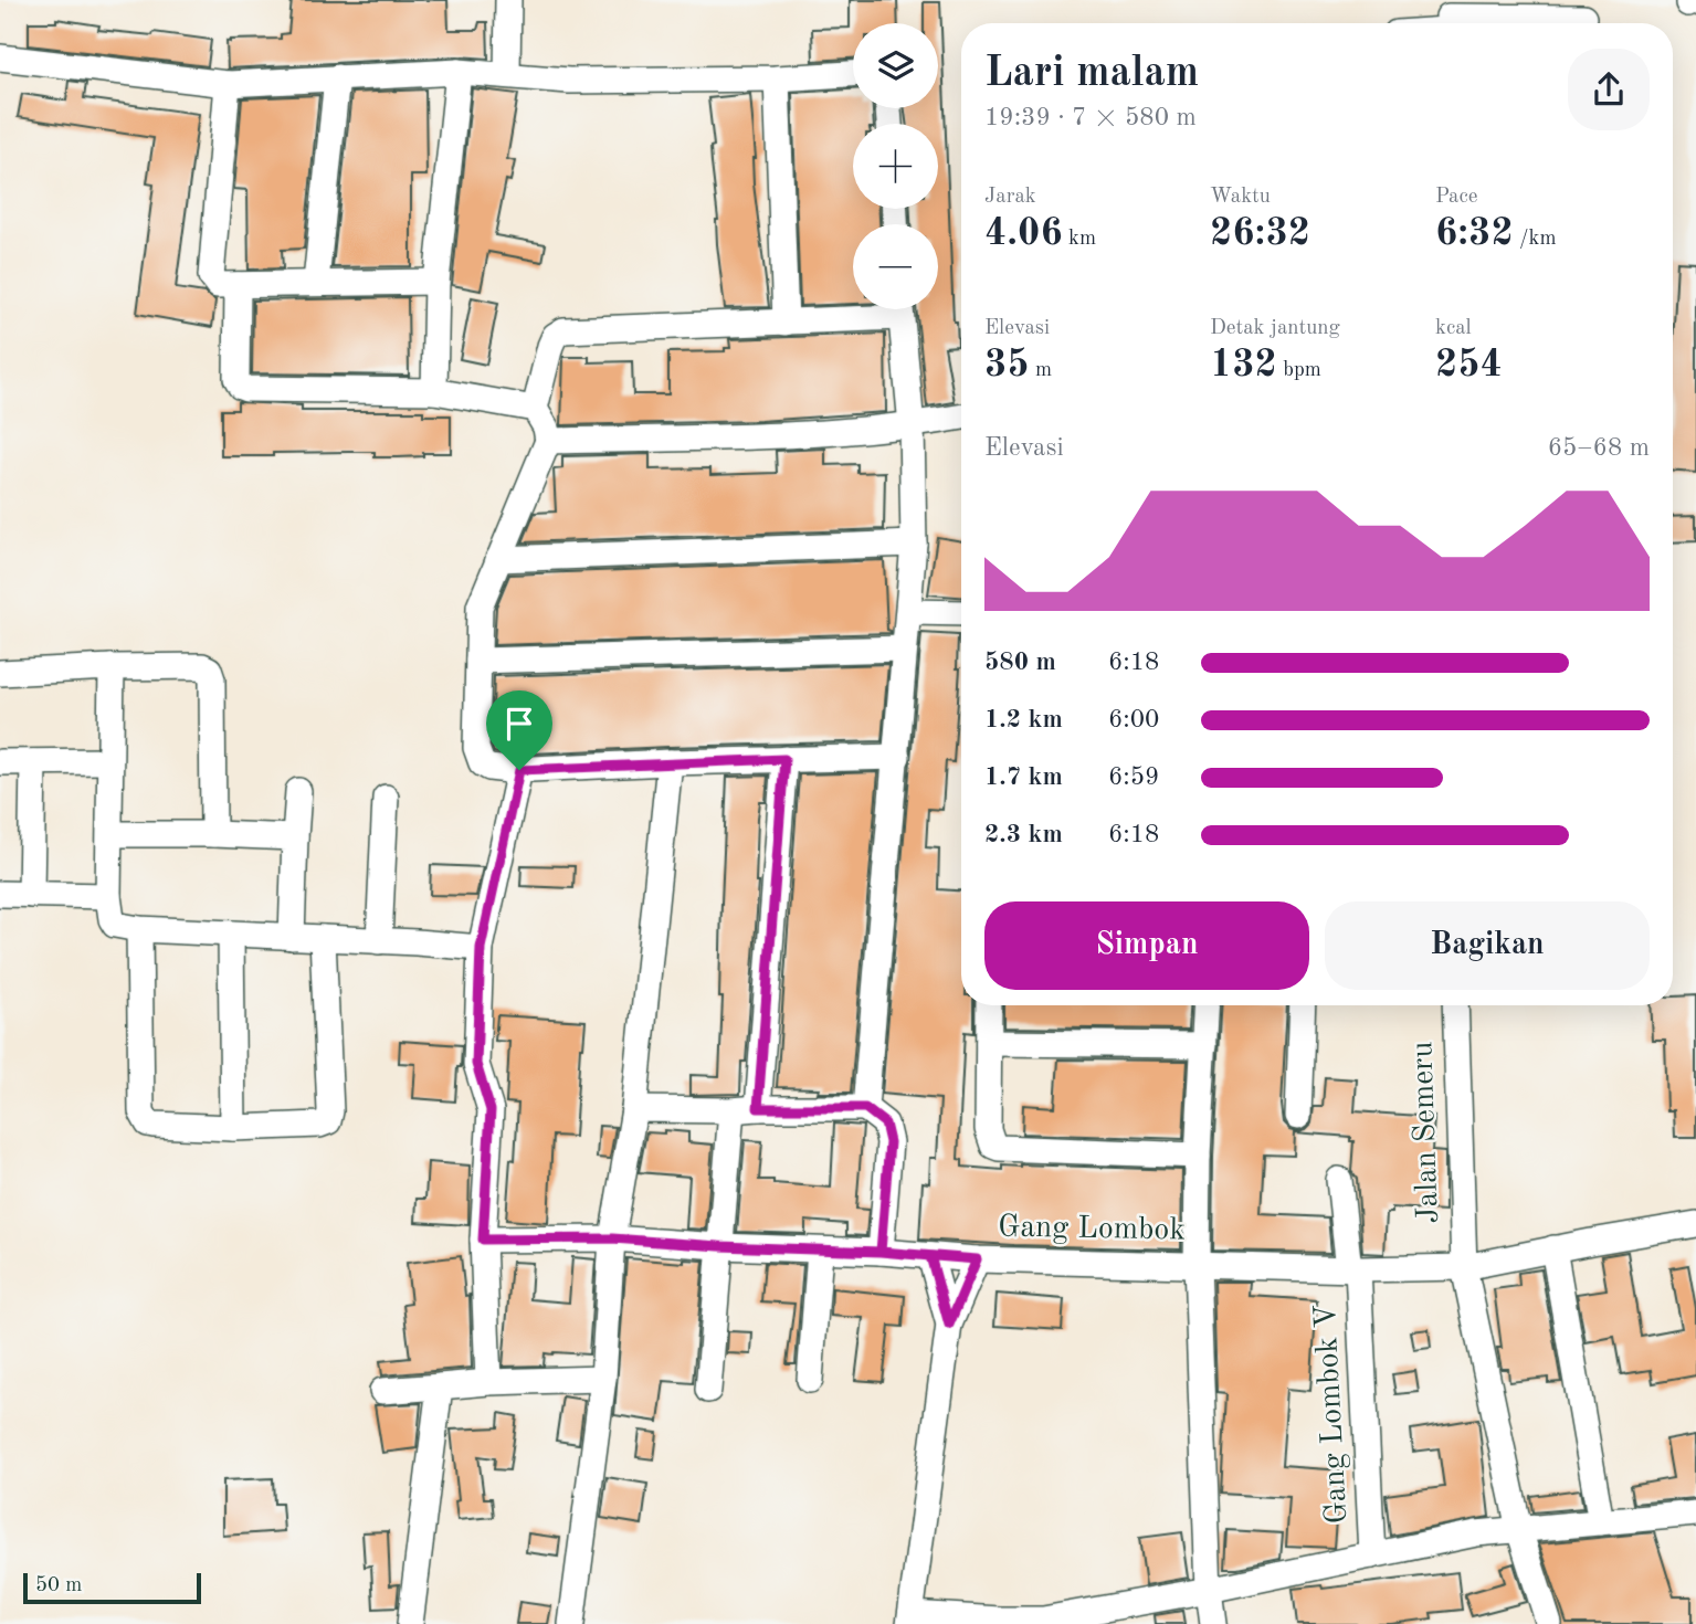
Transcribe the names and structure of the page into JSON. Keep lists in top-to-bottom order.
{
  "streets": {
    "street": ["Jalan Semeru", "Gang Lombok", "Gang Lombok V"]
  },
  "crossings": [
    ["Jalan Semeru", "Gang Lombok"],
    ["Gang Lombok", "Gang Lombok V"]
  ],
  "scale_bar": "50 m",
  "page": {
    "map_buttons": ["+", "−"],
    "heading": ["Lari malam", "19:39 · 7 × 580 m"],
    "stats": [
      ["Jarak", "4.06 km"],
      ["Waktu", "26:32"],
      ["Pace", "6:32 /km"],
      ["Elevasi", "35 m"],
      ["Detak jantung", "132 bpm"],
      ["kcal", "254"]
    ],
    "chart": ["Elevasi", "65–68 m"],
    "list": [
      {
        "name": "580 m",
        "note": "6:18"
      },
      {
        "name": "1.2 km",
        "note": "6:00"
      },
      {
        "name": "1.7 km",
        "note": "6:59"
      },
      {
        "name": "2.3 km",
        "note": "6:18"
      }
    ],
    "buttons": ["Simpan", "Bagikan"],
    "scale": "50 m"
  }
}
